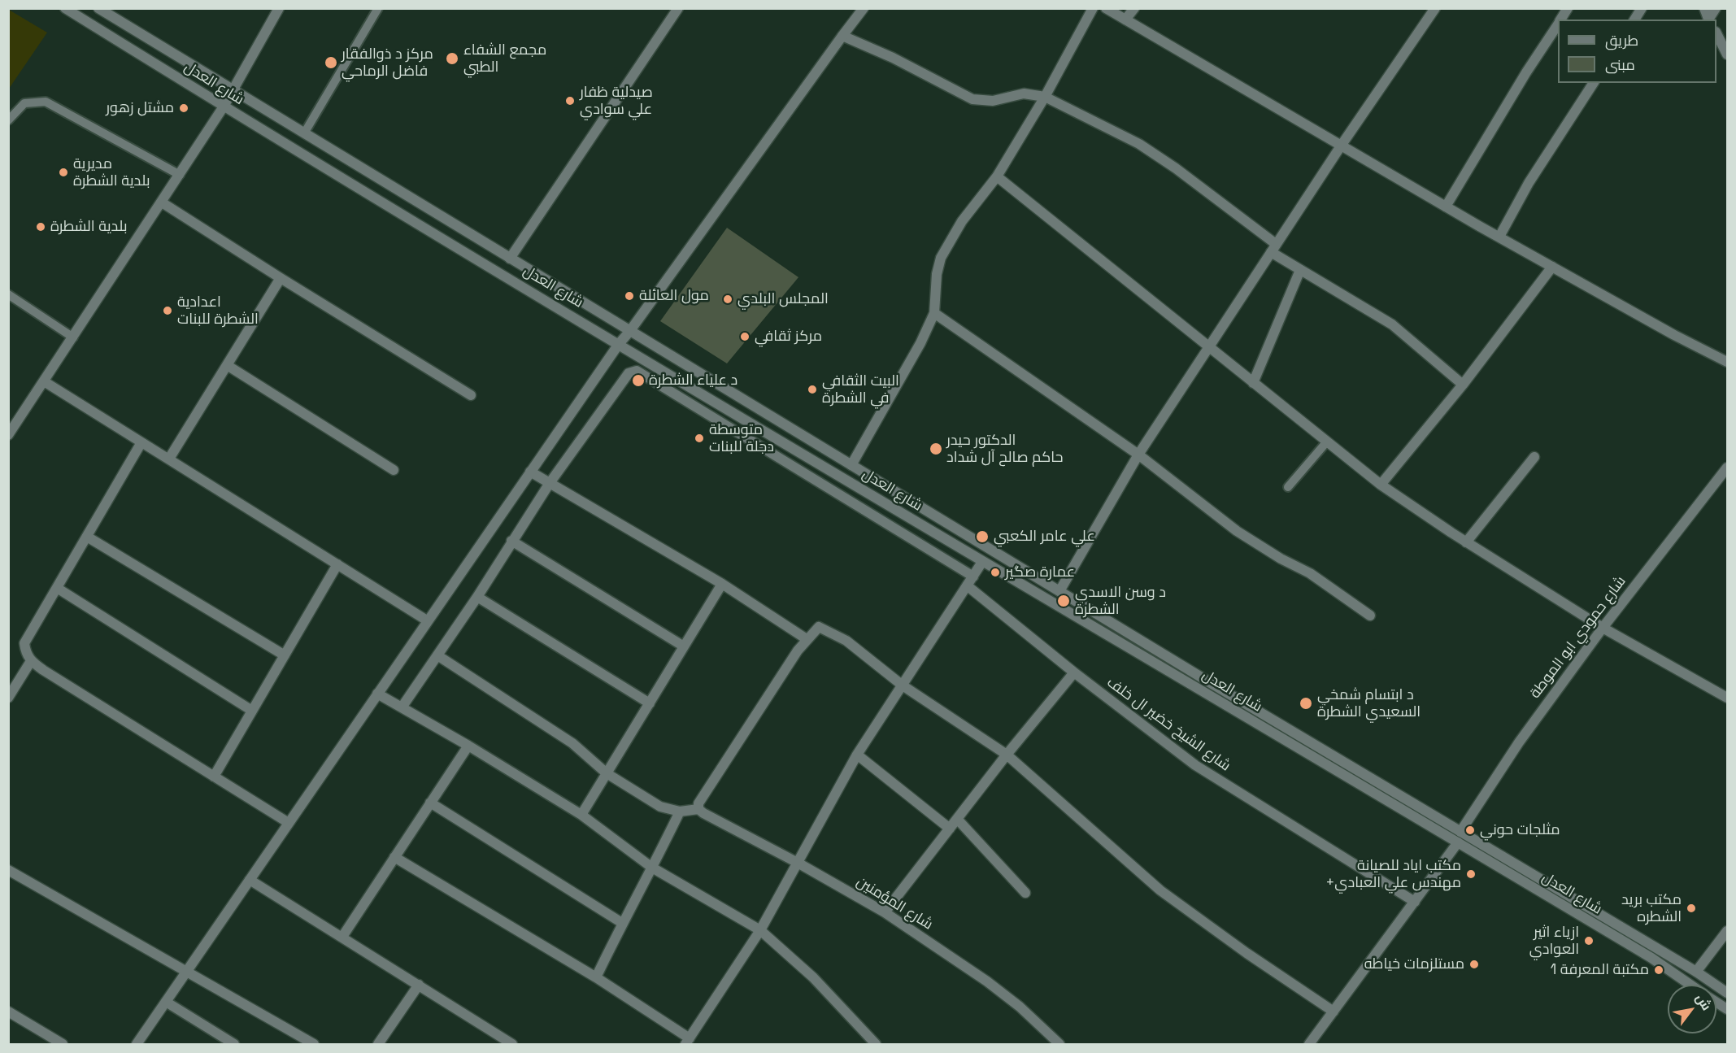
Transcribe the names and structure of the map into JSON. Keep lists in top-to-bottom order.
{
  "streets": {
    "street": [
      "شارع العدل",
      "شارع حمودي ابو الموطة",
      "شارع الشيخ خضير ال خلف",
      "شارع المؤمنين"
    ]
  },
  "crossings": [
    ["شارع العدل", "شارع حمودي ابو الموطة"]
  ],
  "places": [
    "مجمع الشفاء الطبي",
    "مركز د ذوالفقار فاضل الرماحي",
    "صيدلية ظفار علي سوادي",
    "مشتل زهور",
    "مديرية بلدية الشطرة",
    "بلدية الشطرة",
    "مول العائلة",
    "المجلس البلدي",
    "اعدادية الشطرة للبنات",
    "مركز ثقافي",
    "د علياء الشطرة",
    "البيت الثقافي في الشطرة",
    "متوسطة دجلة للبنات",
    "الدكتور حيدر حاكم صالح آل شداد",
    "علي عامر الكعبي",
    "عمارة صگير",
    "د وسن الاسدي الشطرة",
    "د ابتسام شمخي السعيدي الشطرة",
    "مثلجات حوني",
    "مكتب اياد للصيانة +مهندس علي العبادي",
    "مكتب بريد الشطره",
    "ازياء اثير العوادي",
    "مستلزمات خياطه",
    "مكتبة المعرفة 1"
  ],
  "legend": ["طريق", "مبنى"],
  "north": "top right"
}
